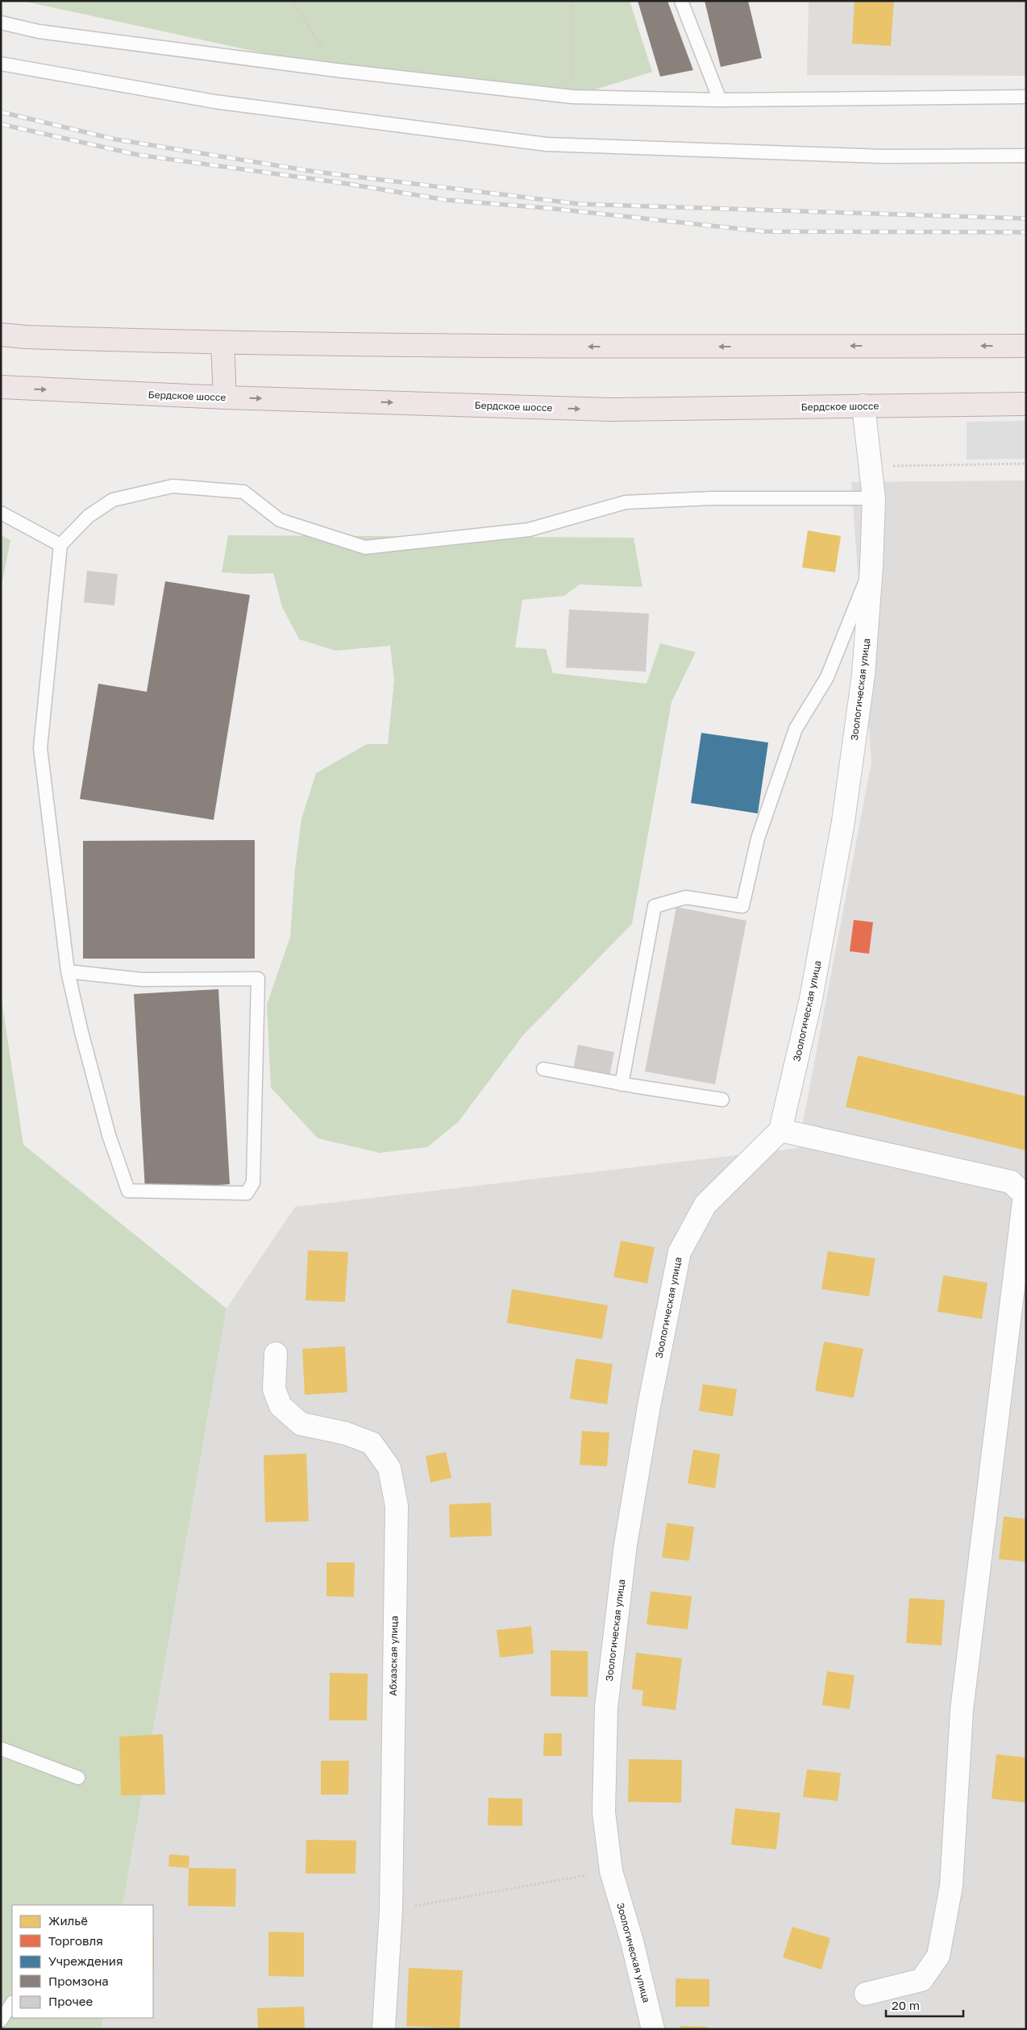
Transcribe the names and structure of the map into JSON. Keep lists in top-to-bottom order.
{
  "streets": {
    "highway": ["Бердское шоссе"],
    "street": ["Зоологическая улица", "Абхазская улица"]
  },
  "crossings": [
    ["Бердское шоссе", "Зоологическая улица"]
  ],
  "legend": [
    "Жильё",
    "Торговля",
    "Учреждения",
    "Промзона",
    "Прочее"
  ],
  "scale_bar": "20 m"
}
